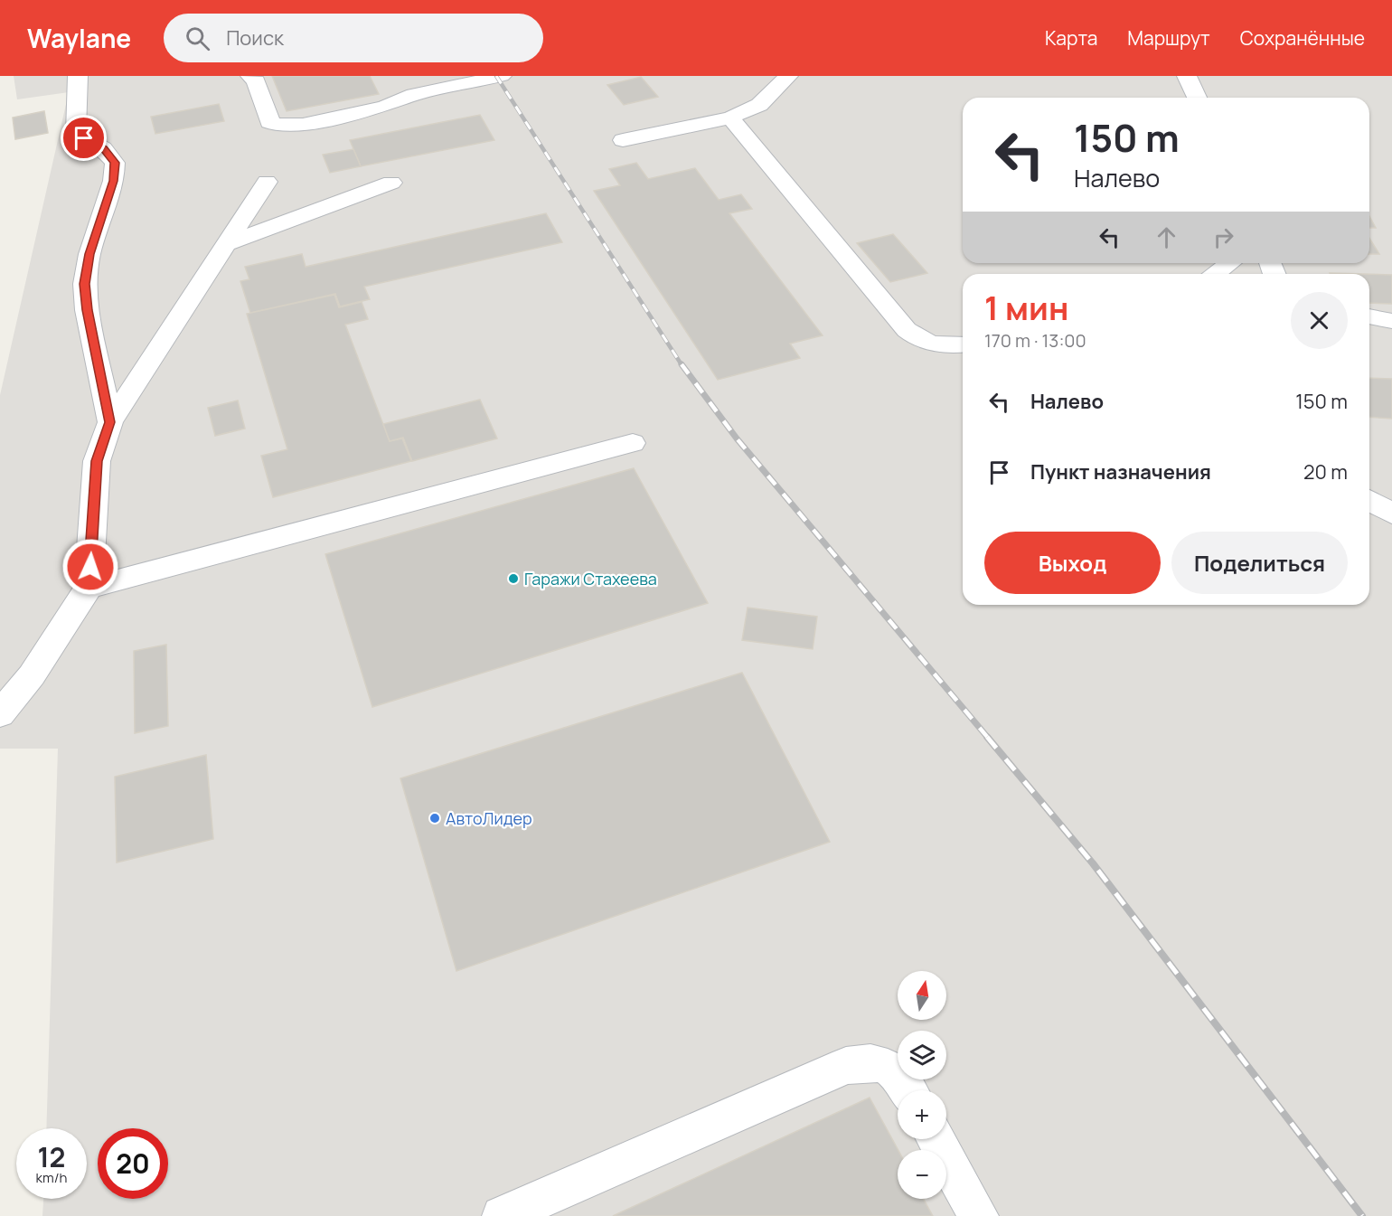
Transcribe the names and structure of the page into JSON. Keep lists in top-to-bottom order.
{
  "places": ["Гаражи Стахеева", "АвтоЛидер"],
  "north": "top",
  "page": {
    "header": "Waylane",
    "search": "Поиск",
    "nav": ["Карта", "Маршрут", "Сохранённые"],
    "turn": ["150 m", "Налево"],
    "heading": ["1 мин", "170 m · 13:00"],
    "list": [
      {
        "name": "Налево",
        "value": "150 m"
      },
      {
        "name": "Пункт назначения",
        "value": "20 m"
      }
    ],
    "buttons": ["Выход", "Поделиться"],
    "map_buttons": ["+", "−"],
    "speed": "12 km/h",
    "limit": "20"
  }
}
